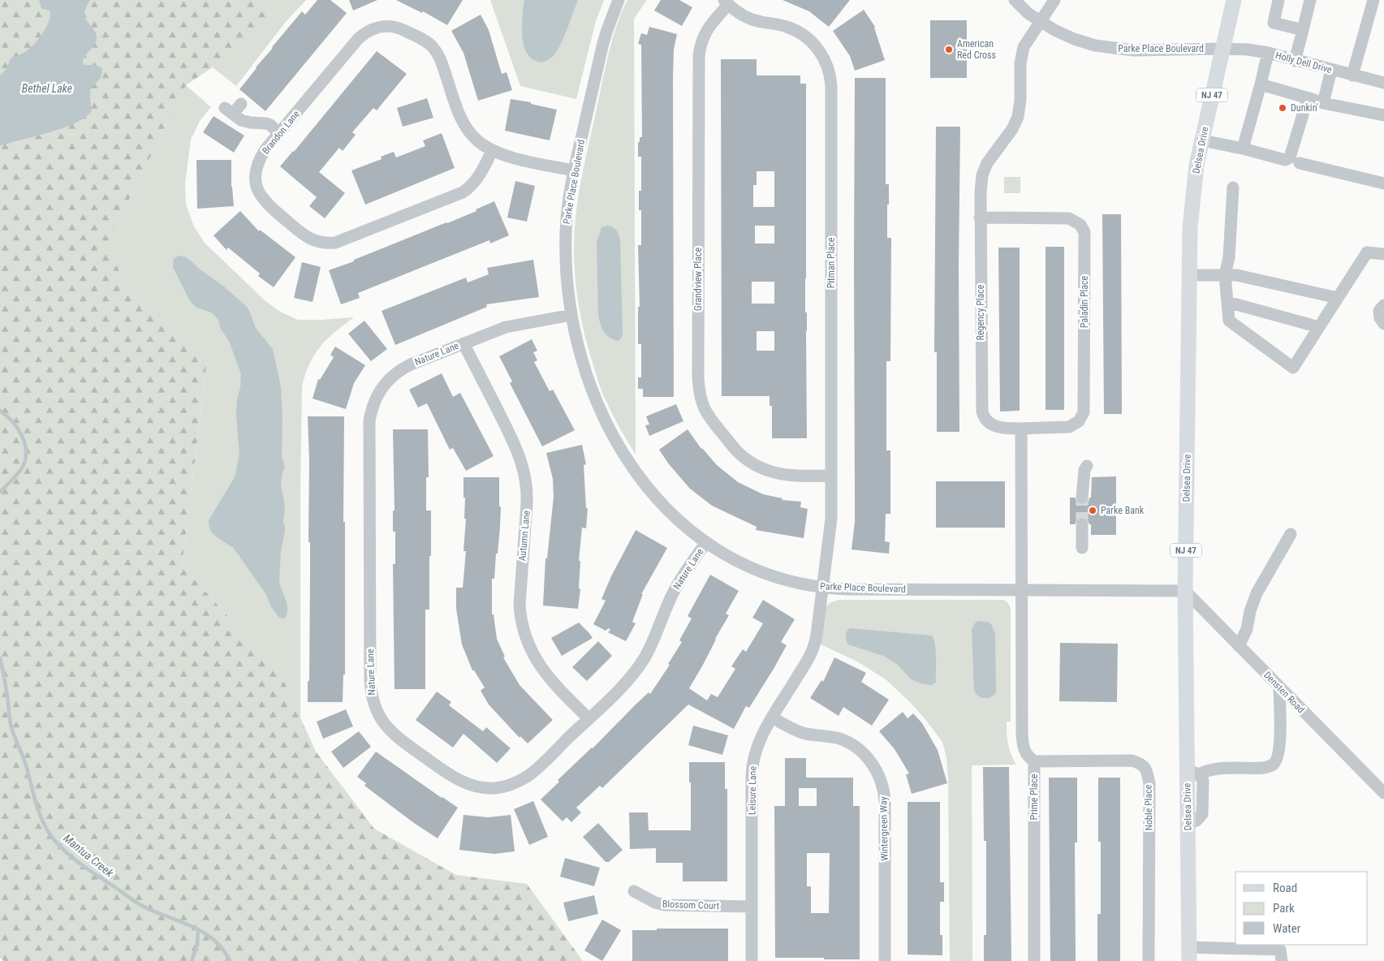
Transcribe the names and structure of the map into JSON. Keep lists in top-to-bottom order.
{
  "streets": {
    "main road": ["NJ 47", "Delsea Drive"],
    "street": [
      "Parke Place Boulevard",
      "Holly Dell Drive",
      "Brandon Lane",
      "Pitman Place",
      "Grandview Place",
      "Paladin Place",
      "Regency Place",
      "Nature Lane",
      "Autumn Lane",
      "Densten Road",
      "Leisure Lane",
      "Prime Place",
      "Noble Place",
      "Wintergreen Way",
      "Blossom Court"
    ]
  },
  "crossings": [
    ["Parke Place Boulevard", "Holly Dell Drive"],
    ["Parke Place Boulevard", "Brandon Lane"],
    ["Parke Place Boulevard", "Delsea Drive"],
    ["Parke Place Boulevard", "Pitman Place"],
    ["Parke Place Boulevard", "Regency Place"],
    ["Parke Place Boulevard", "Nature Lane"],
    ["Parke Place Boulevard", "Densten Road"],
    ["Parke Place Boulevard", "Leisure Lane"],
    ["Parke Place Boulevard", "Prime Place"],
    ["Holly Dell Drive", "Delsea Drive"],
    ["Delsea Drive", "Densten Road"],
    ["Pitman Place", "Grandview Place"],
    ["Pitman Place", "Leisure Lane"],
    ["Paladin Place", "Regency Place"],
    ["Nature Lane", "Autumn Lane"],
    ["Leisure Lane", "Wintergreen Way"],
    ["Leisure Lane", "Blossom Court"],
    ["Prime Place", "Noble Place"]
  ],
  "water": ["Bethel Lake", "Mantua Creek"],
  "places": ["American Red Cross", "Dunkin'", "Parke Bank"],
  "legend": ["Road", "Park", "Water"]
}
